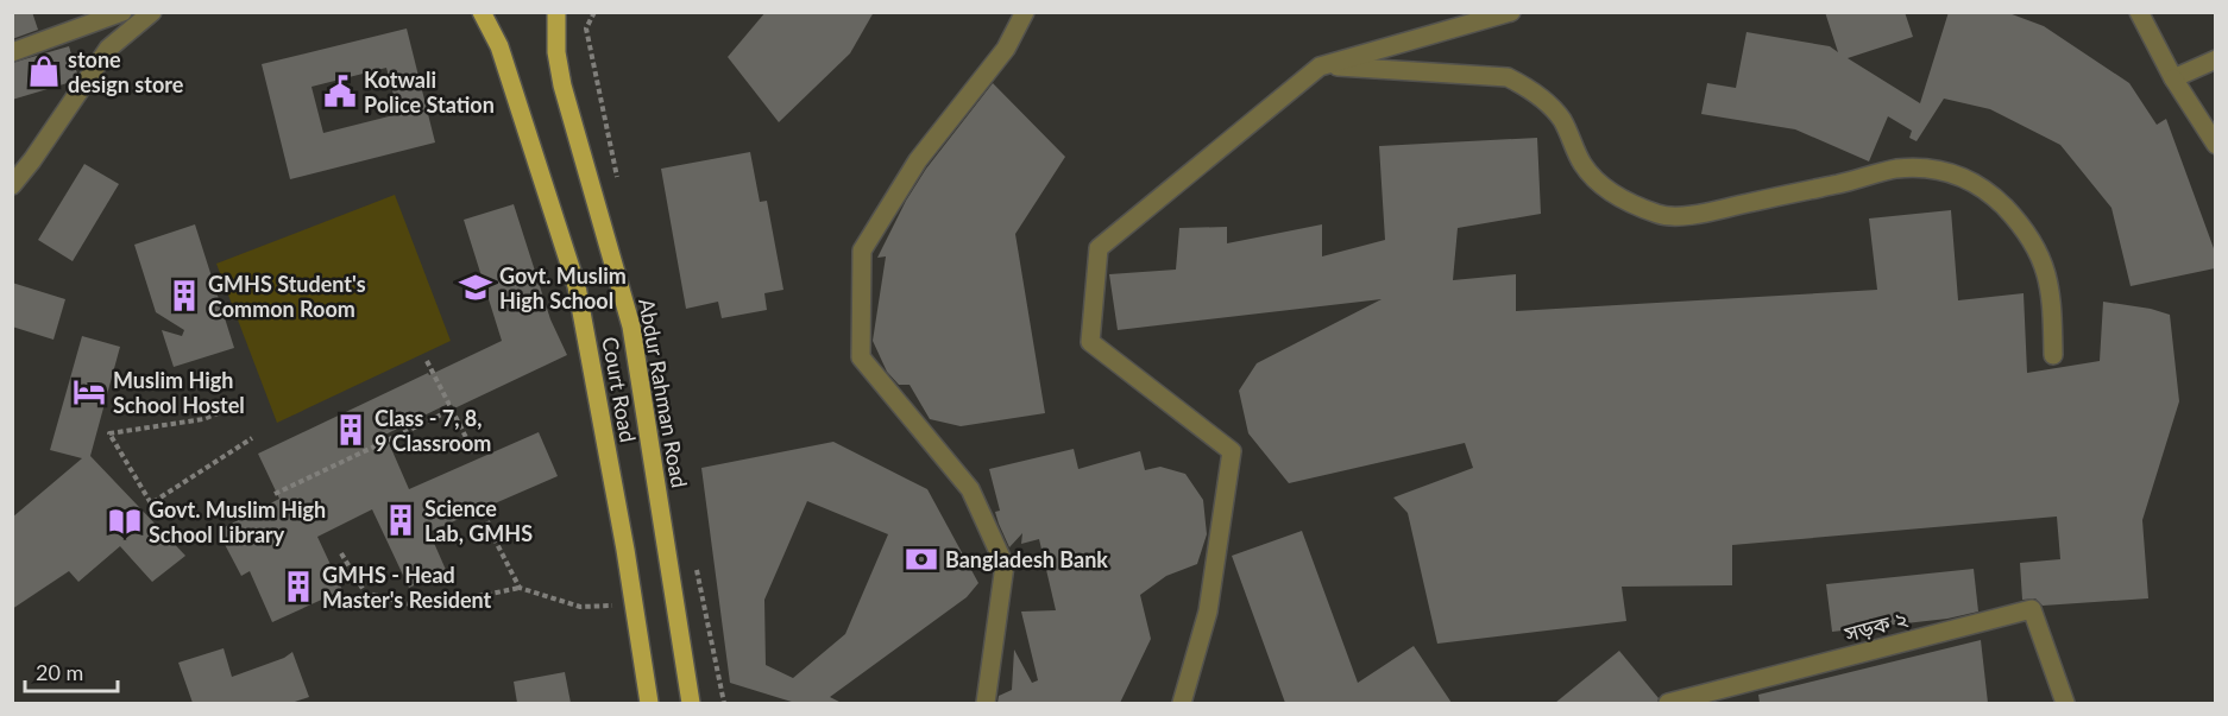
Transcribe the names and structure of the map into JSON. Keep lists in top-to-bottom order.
{
  "streets": {
    "main road": ["Court Road", "Abdur Rahman Road"],
    "street": ["সড়ক ২"]
  },
  "places": {
    "shop": ["stone design store"],
    "public building": ["Kotwali Police Station"],
    "school or university": ["Govt. Muslim High School"],
    "building": [
      "GMHS Student's Common Room",
      "Class - 7, 8, 9 Classroom",
      "Science Lab, GMHS",
      "GMHS - Head Master's Resident"
    ],
    "hotel": ["Muslim High School Hostel"],
    "library": ["Govt. Muslim High School Library"],
    "bank": ["Bangladesh Bank"]
  },
  "scale_bar": "20 m"
}
